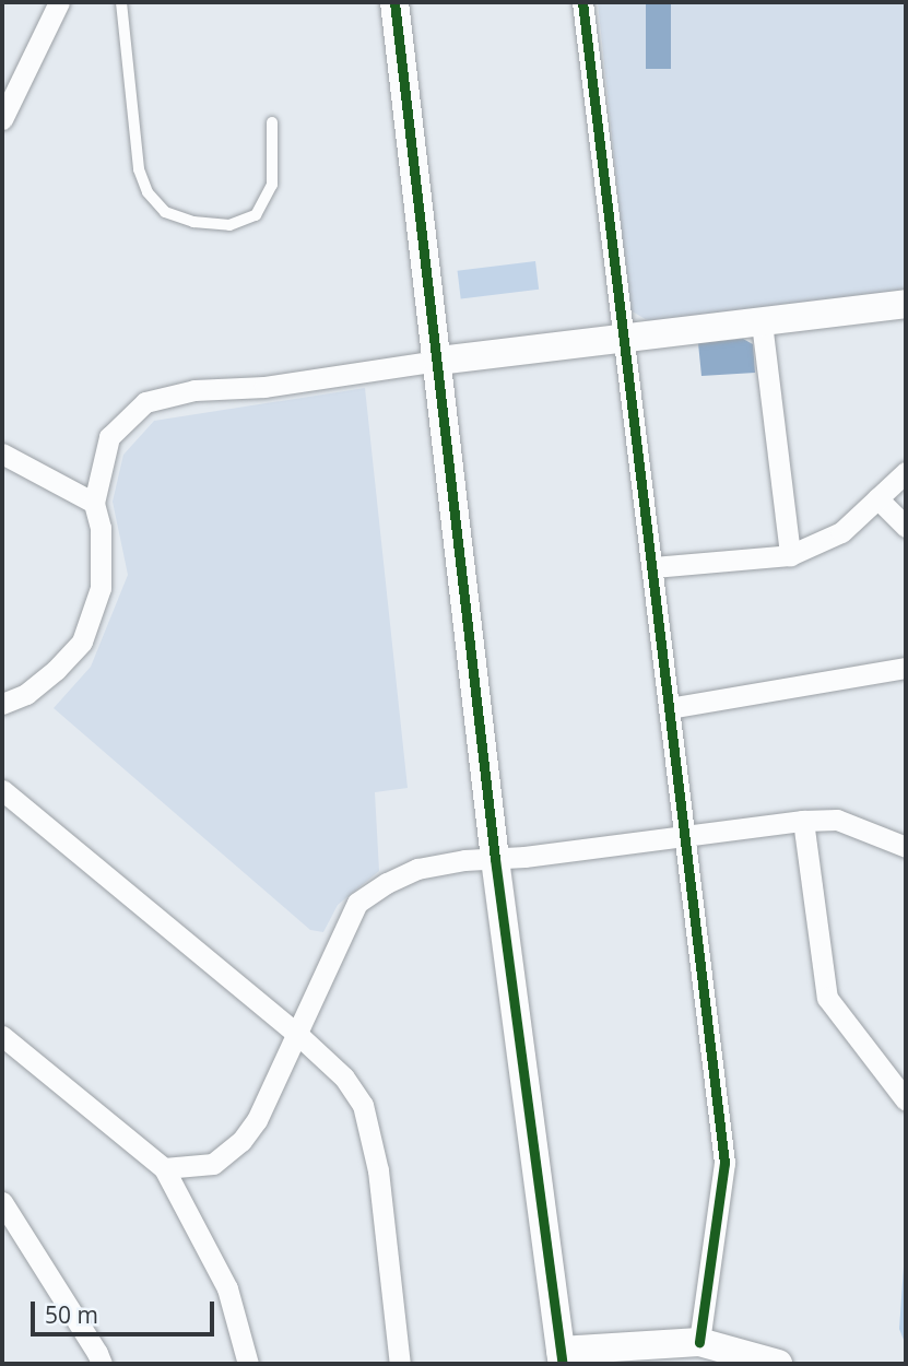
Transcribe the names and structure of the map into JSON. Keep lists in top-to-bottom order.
{
  "scale_bar": "50 m"
}
